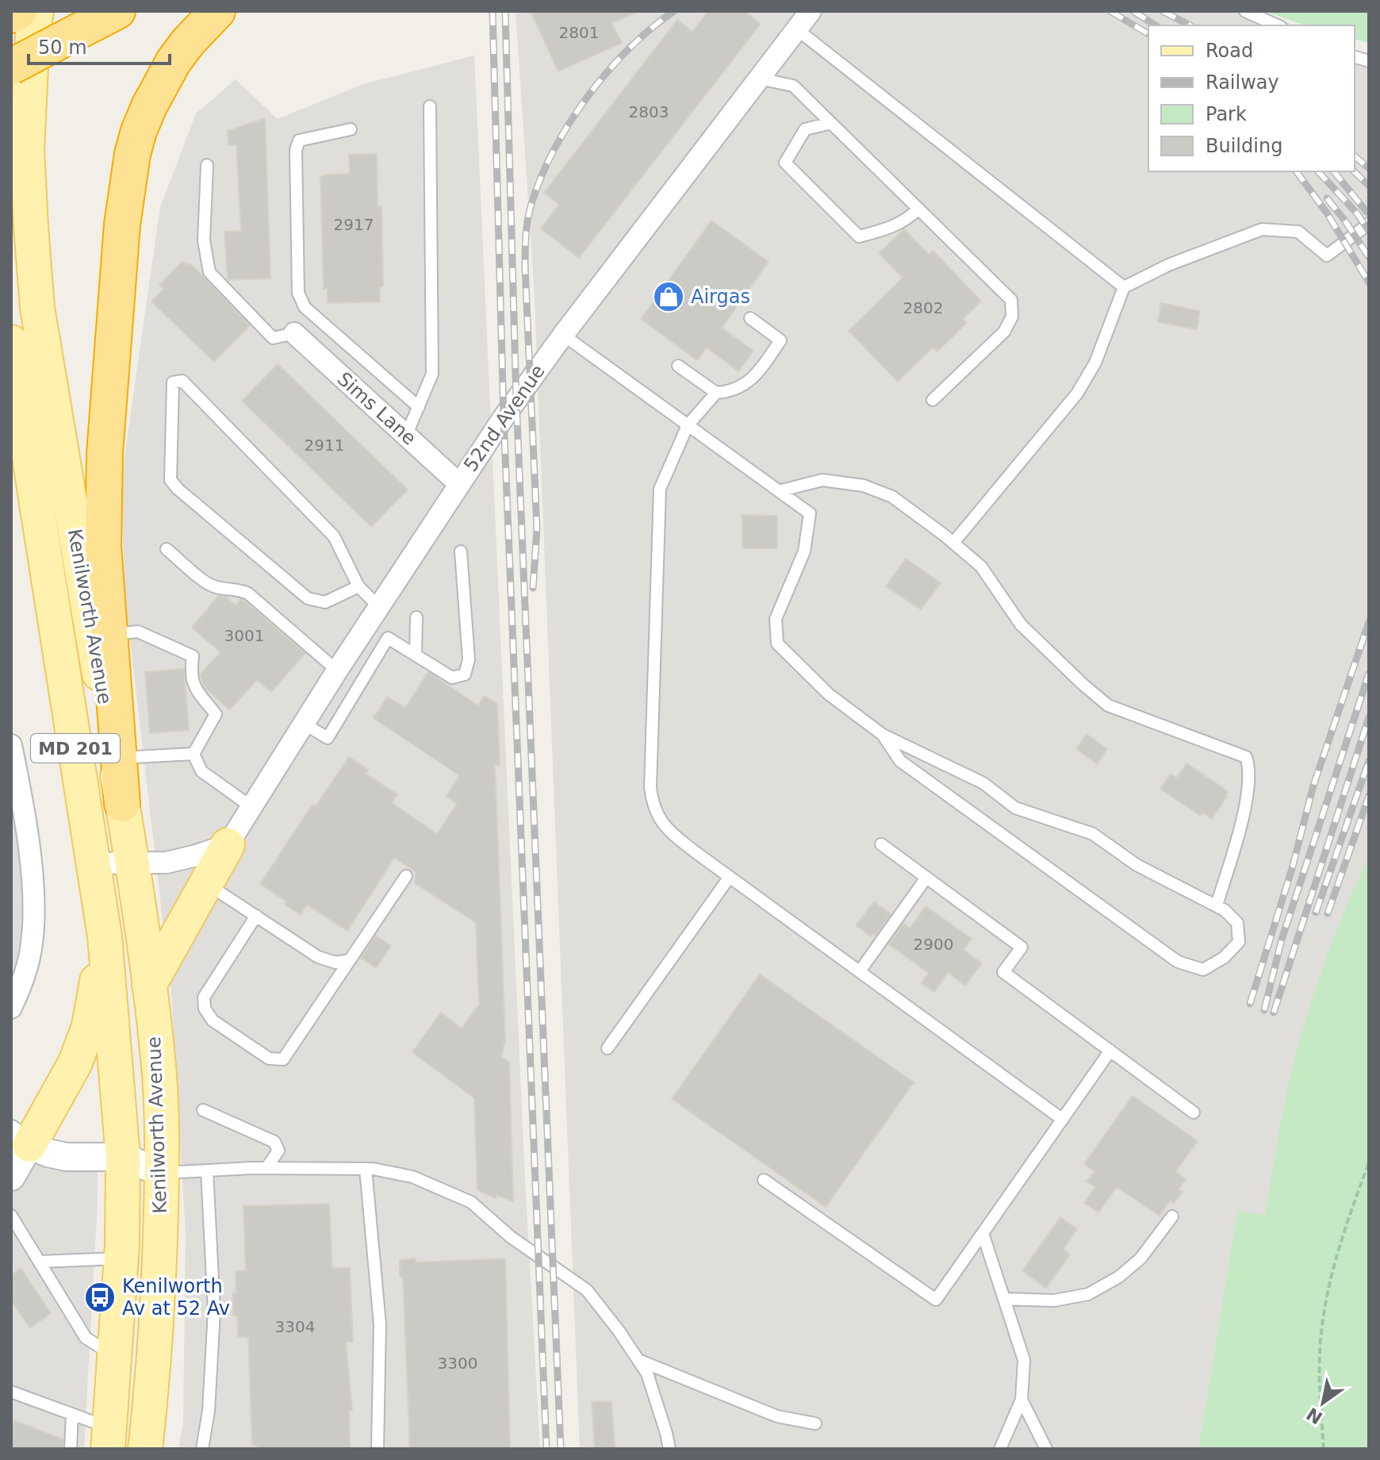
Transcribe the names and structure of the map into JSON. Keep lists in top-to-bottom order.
{
  "streets": {
    "main road": ["Kenilworth Avenue", "MD 201"],
    "street": ["Sims Lane", "52nd Avenue"]
  },
  "crossings": [
    ["Sims Lane", "52nd Avenue"]
  ],
  "places": {
    "shop": ["Airgas"],
    "bus stop": ["Kenilworth Av at 52 Av"]
  },
  "house_numbers": [
    "2801",
    "2803",
    "2917",
    "2802",
    "2911",
    "3001",
    "2900",
    "3304",
    "3300"
  ],
  "legend": [
    "Road",
    "Railway",
    "Park",
    "Building"
  ],
  "scale_bar": "50 m",
  "north": "bottom left"
}
